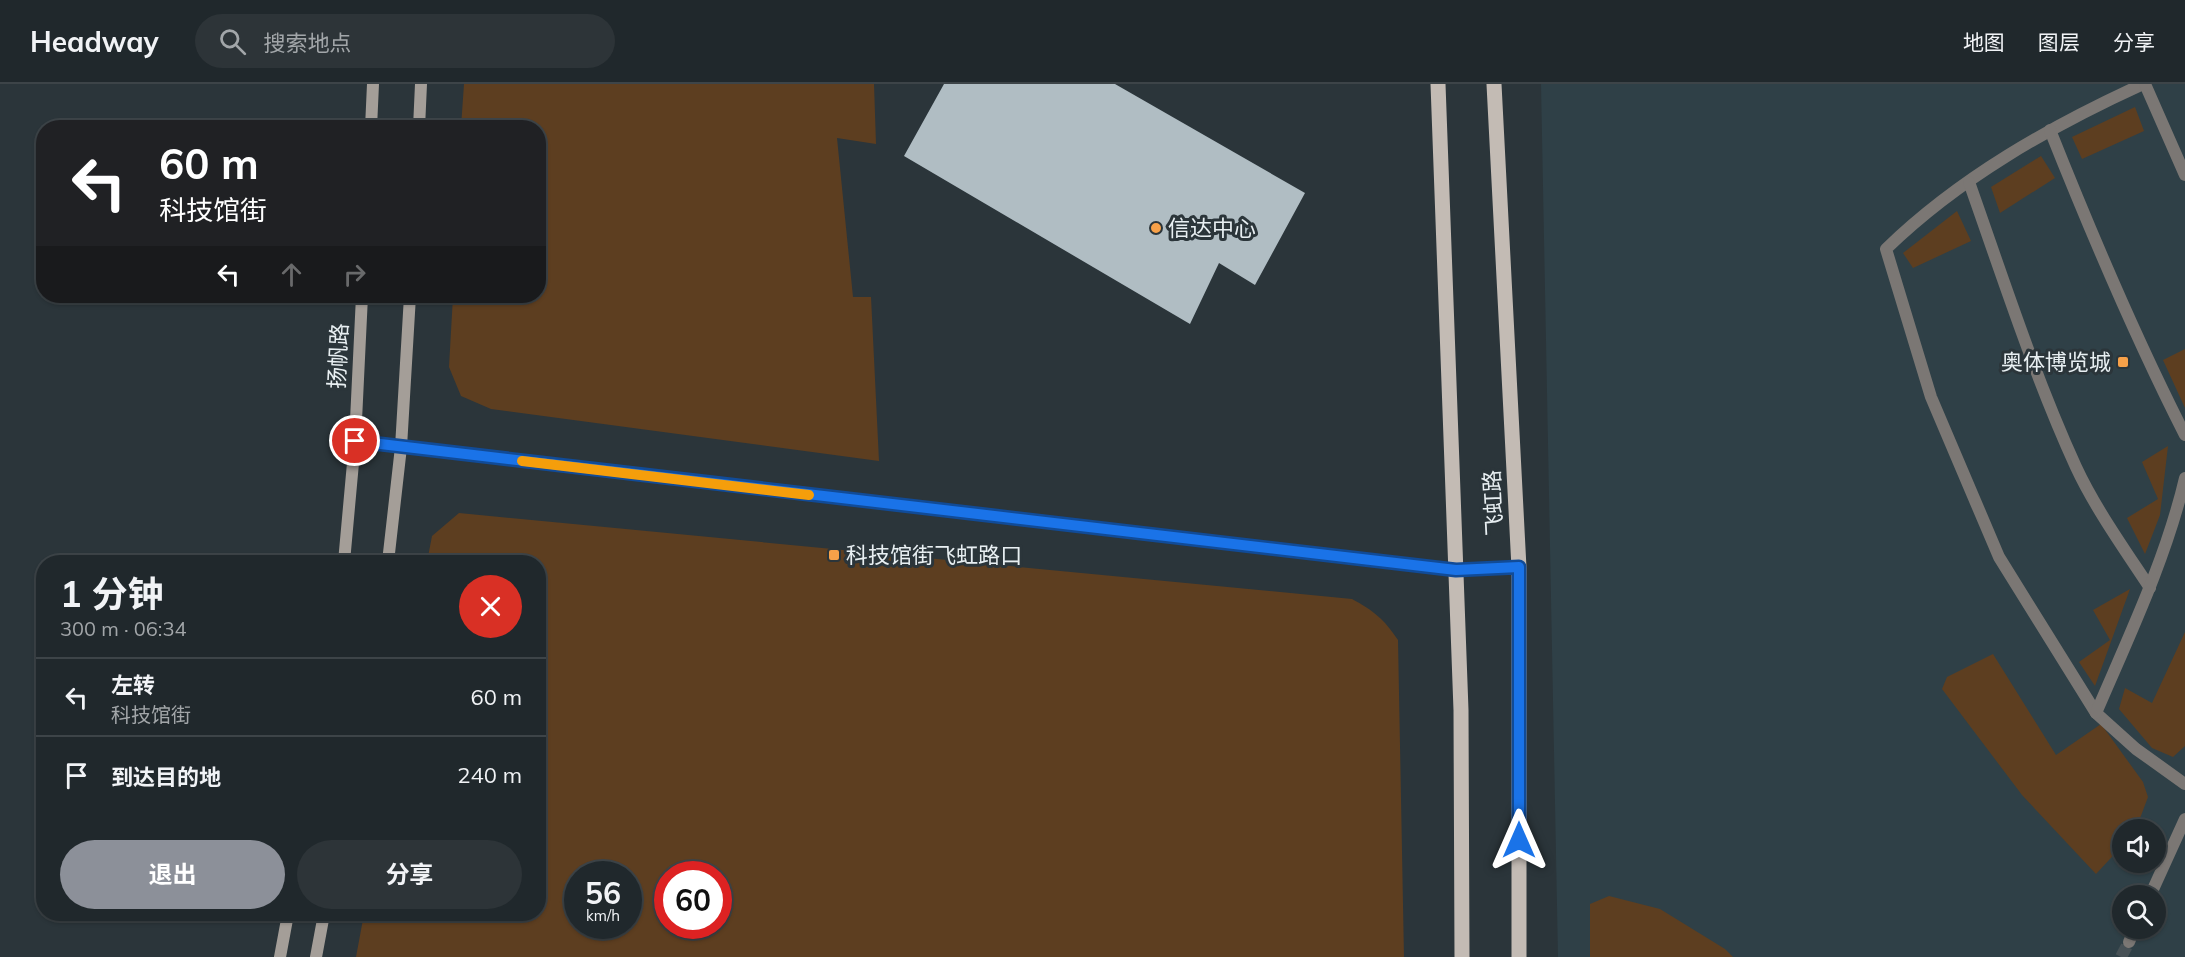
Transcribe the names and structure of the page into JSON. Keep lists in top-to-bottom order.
{
  "streets": {
    "main road": ["扬帆路", "飞虹路"]
  },
  "places": {
    "other": ["信达中心"],
    "transit": ["奥体博览城", "科技馆街飞虹路口"]
  },
  "page": {
    "header": "Headway",
    "search": "搜索地点",
    "nav": ["地图", "图层", "分享"],
    "turn": ["60 m", "科技馆街"],
    "heading": ["1 分钟", "300 m · 06:34"],
    "list": [
      {
        "name": "左转",
        "note": "科技馆街",
        "value": "60 m"
      },
      {
        "name": "到达目的地",
        "value": "240 m"
      }
    ],
    "buttons": ["退出", "分享"],
    "speed": "56 km/h",
    "limit": "60"
  }
}
